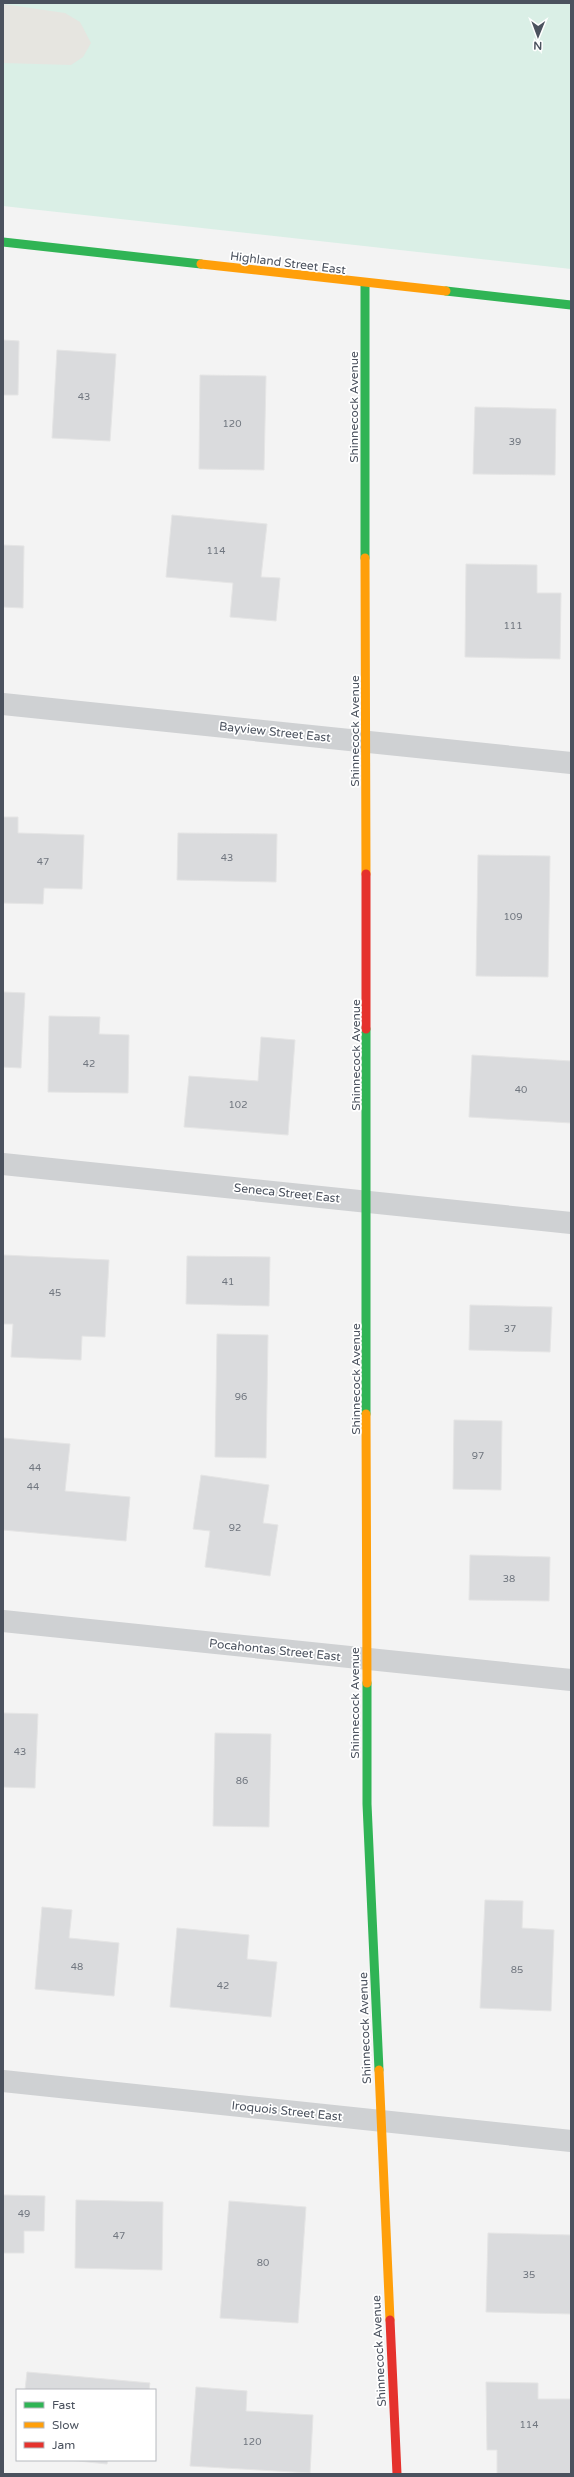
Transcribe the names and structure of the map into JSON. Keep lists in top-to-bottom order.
{
  "streets": {
    "street": [
      "Highland Street East",
      "Shinnecock Avenue",
      "Bayview Street East",
      "Seneca Street East",
      "Pocahontas Street East",
      "Iroquois Street East"
    ]
  },
  "crossings": [
    ["Highland Street East", "Shinnecock Avenue"],
    ["Shinnecock Avenue", "Bayview Street East"],
    ["Shinnecock Avenue", "Seneca Street East"],
    ["Shinnecock Avenue", "Pocahontas Street East"],
    ["Shinnecock Avenue", "Iroquois Street East"]
  ],
  "house_numbers": [
    "43",
    "120",
    "39",
    "114",
    "111",
    "43",
    "47",
    "109",
    "42",
    "40",
    "102",
    "41",
    "45",
    "37",
    "96",
    "97",
    "44",
    "44",
    "92",
    "38",
    "43",
    "86",
    "48",
    "85",
    "42",
    "49",
    "47",
    "80",
    "35",
    "114",
    "120"
  ],
  "legend": ["Fast", "Slow", "Jam"],
  "north": "bottom"
}
